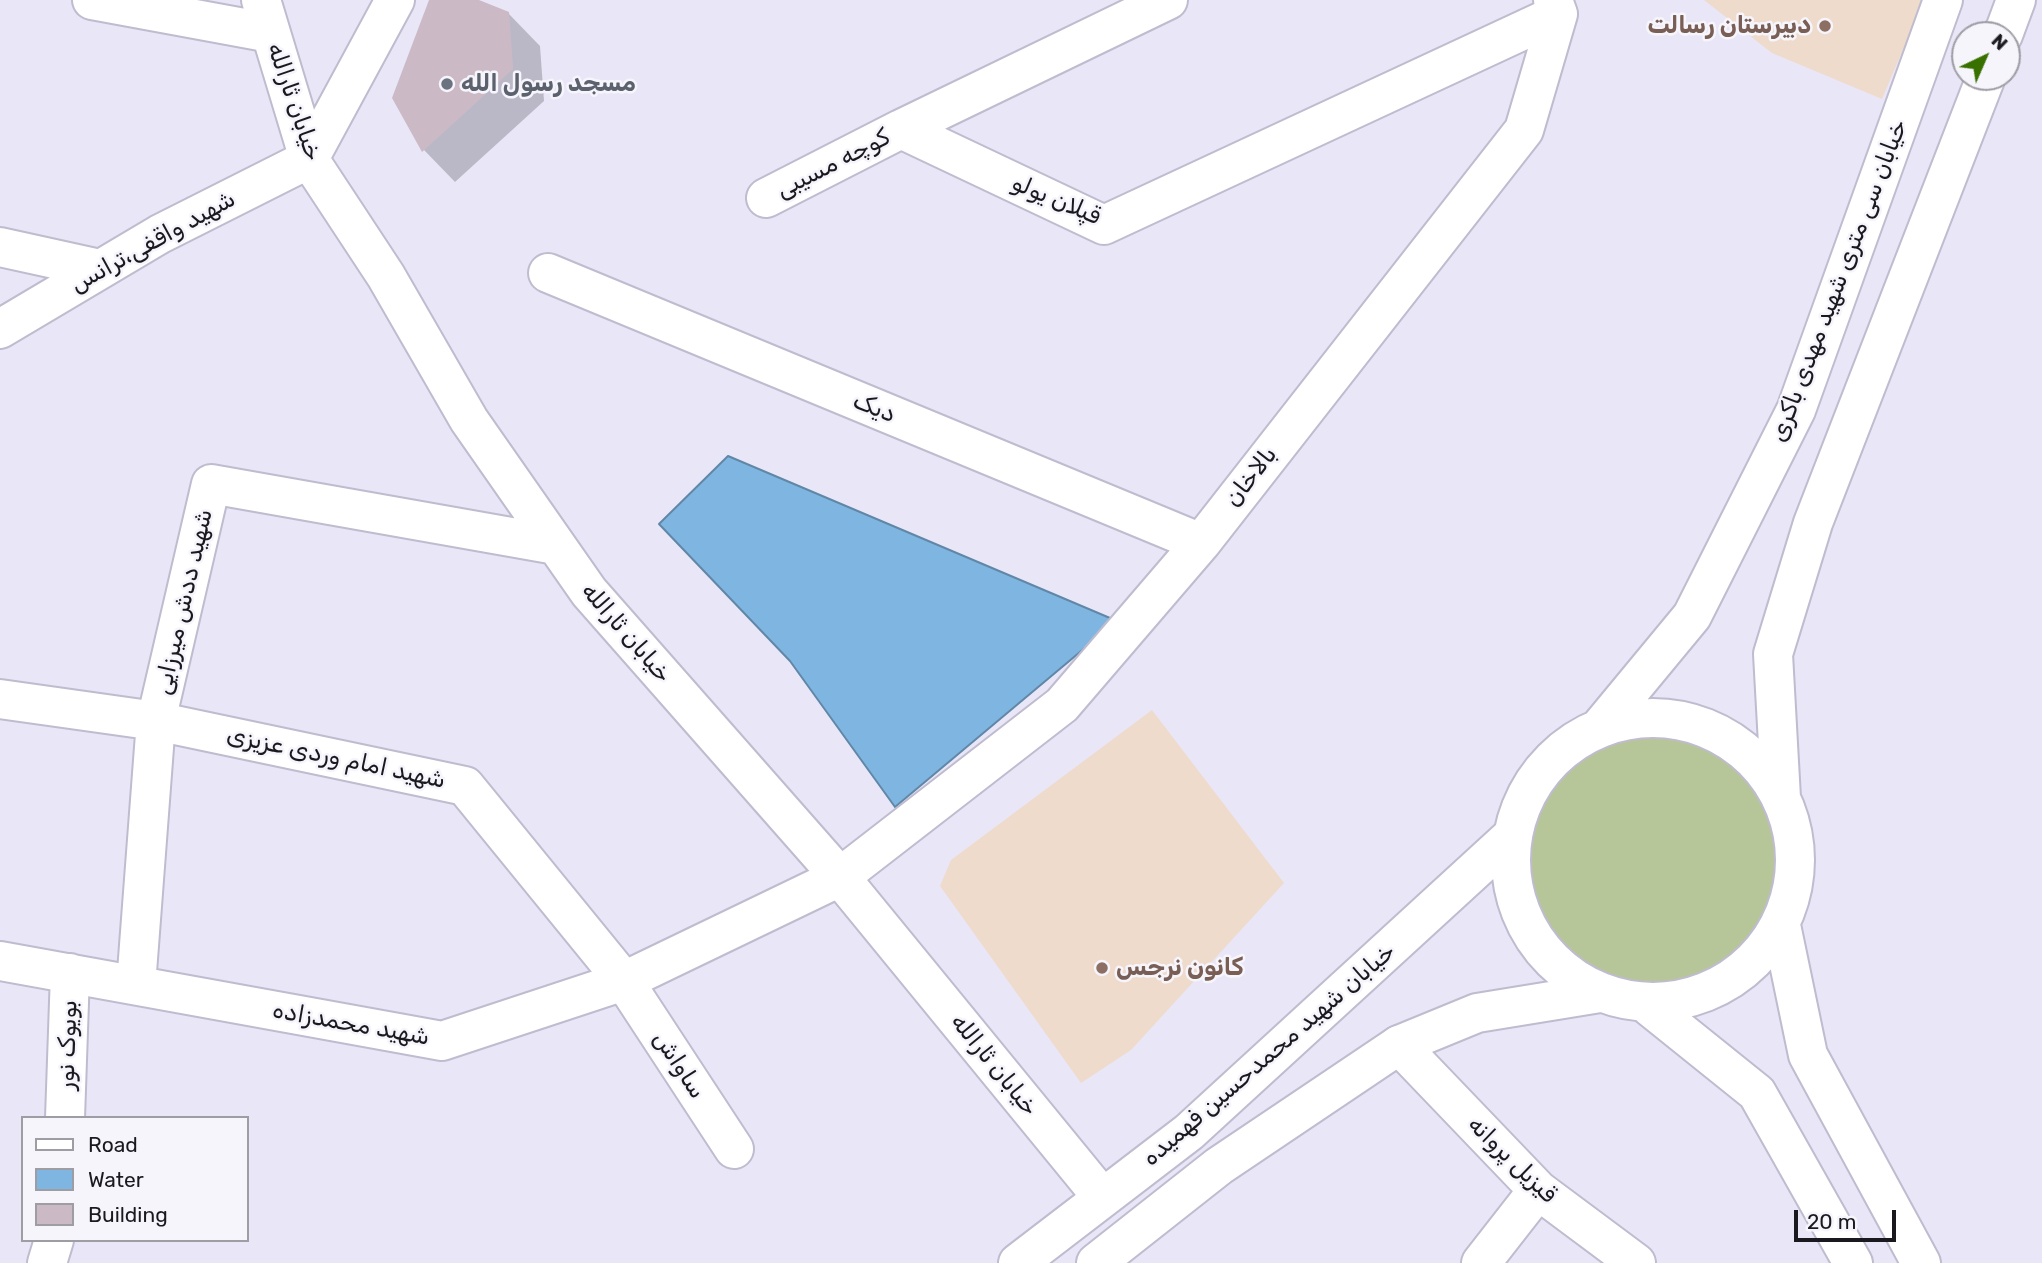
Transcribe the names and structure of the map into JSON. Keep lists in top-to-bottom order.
{
  "streets": {
    "street": [
      "خیابان ثارالله",
      "کوچه مسیبی",
      "قپلان یولو",
      "شهید واقفی،ترانس",
      "خیابان سی متری شهید مهدی باکری",
      "دیک",
      "بالاخان",
      "شهید ددش میرزایی",
      "شهید امام وردی عزیزی",
      "شهید محمدزاده",
      "بویوک نور",
      "خیابان شهید محمدحسین فهمیده",
      "ساواش",
      "قیزیل پروانه"
    ]
  },
  "crossings": [
    ["خیابان ثارالله", "شهید واقفی،ترانس"],
    ["خیابان ثارالله", "بالاخان"],
    ["خیابان ثارالله", "شهید ددش میرزایی"],
    ["خیابان ثارالله", "شهید محمدزاده"],
    ["خیابان ثارالله", "خیابان شهید محمدحسین فهمیده"],
    ["کوچه مسیبی", "قپلان یولو"],
    ["قپلان یولو", "بالاخان"],
    ["دیک", "بالاخان"],
    ["بالاخان", "شهید محمدزاده"],
    ["شهید ددش میرزایی", "شهید امام وردی عزیزی"],
    ["شهید ددش میرزایی", "شهید محمدزاده"],
    ["شهید امام وردی عزیزی", "شهید محمدزاده"],
    ["شهید امام وردی عزیزی", "ساواش"],
    ["شهید محمدزاده", "بویوک نور"],
    ["شهید محمدزاده", "ساواش"],
    ["خیابان شهید محمدحسین فهمیده", "قیزیل پروانه"]
  ],
  "places": ["دبیرستان رسالت", "مسجد رسول الله", "کانون نرجس"],
  "legend": ["Road", "Water", "Building"],
  "scale_bar": "20 m",
  "north": "top right"
}
